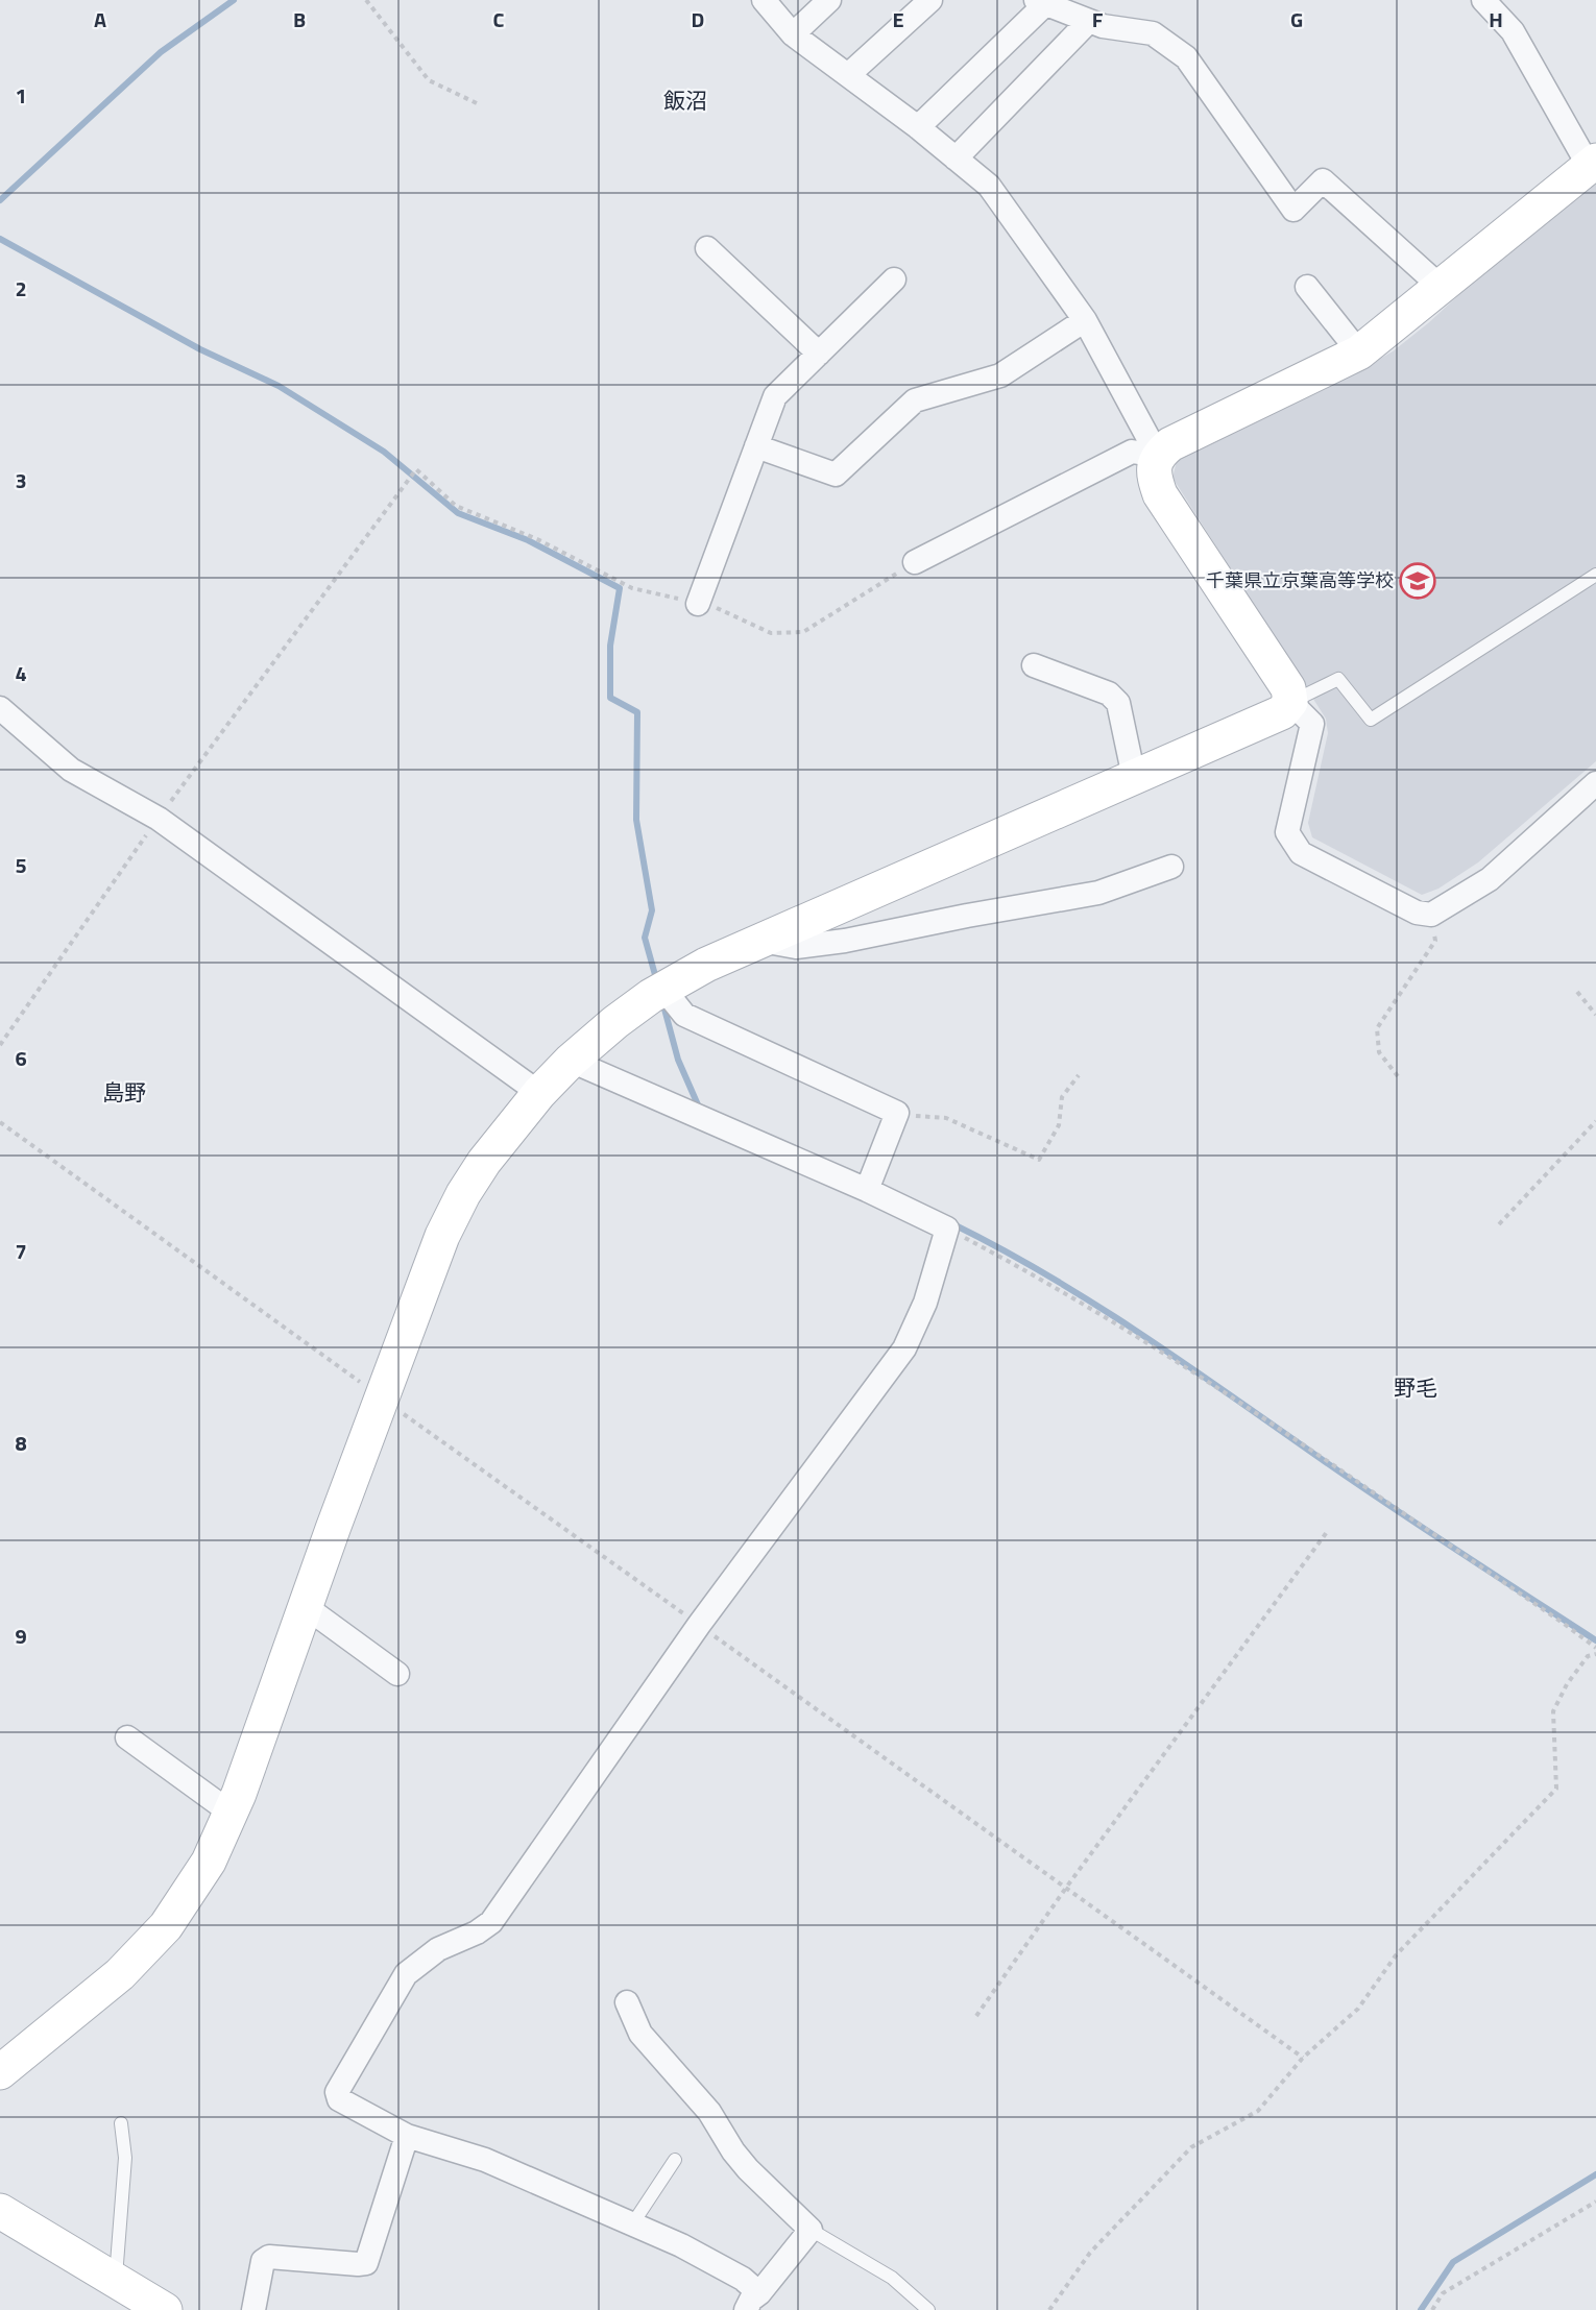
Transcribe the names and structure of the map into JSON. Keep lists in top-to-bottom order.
{
  "districts": ["飯沼", "島野", "野毛"],
  "places": {
    "school or university": ["千葉県立京葉高等学校"]
  },
  "grid": {
    "columns": [
      "A",
      "B",
      "C",
      "D",
      "E",
      "F",
      "G",
      "H"
    ],
    "rows": [
      "1",
      "2",
      "3",
      "4",
      "5",
      "6",
      "7",
      "8",
      "9"
    ]
  }
}
